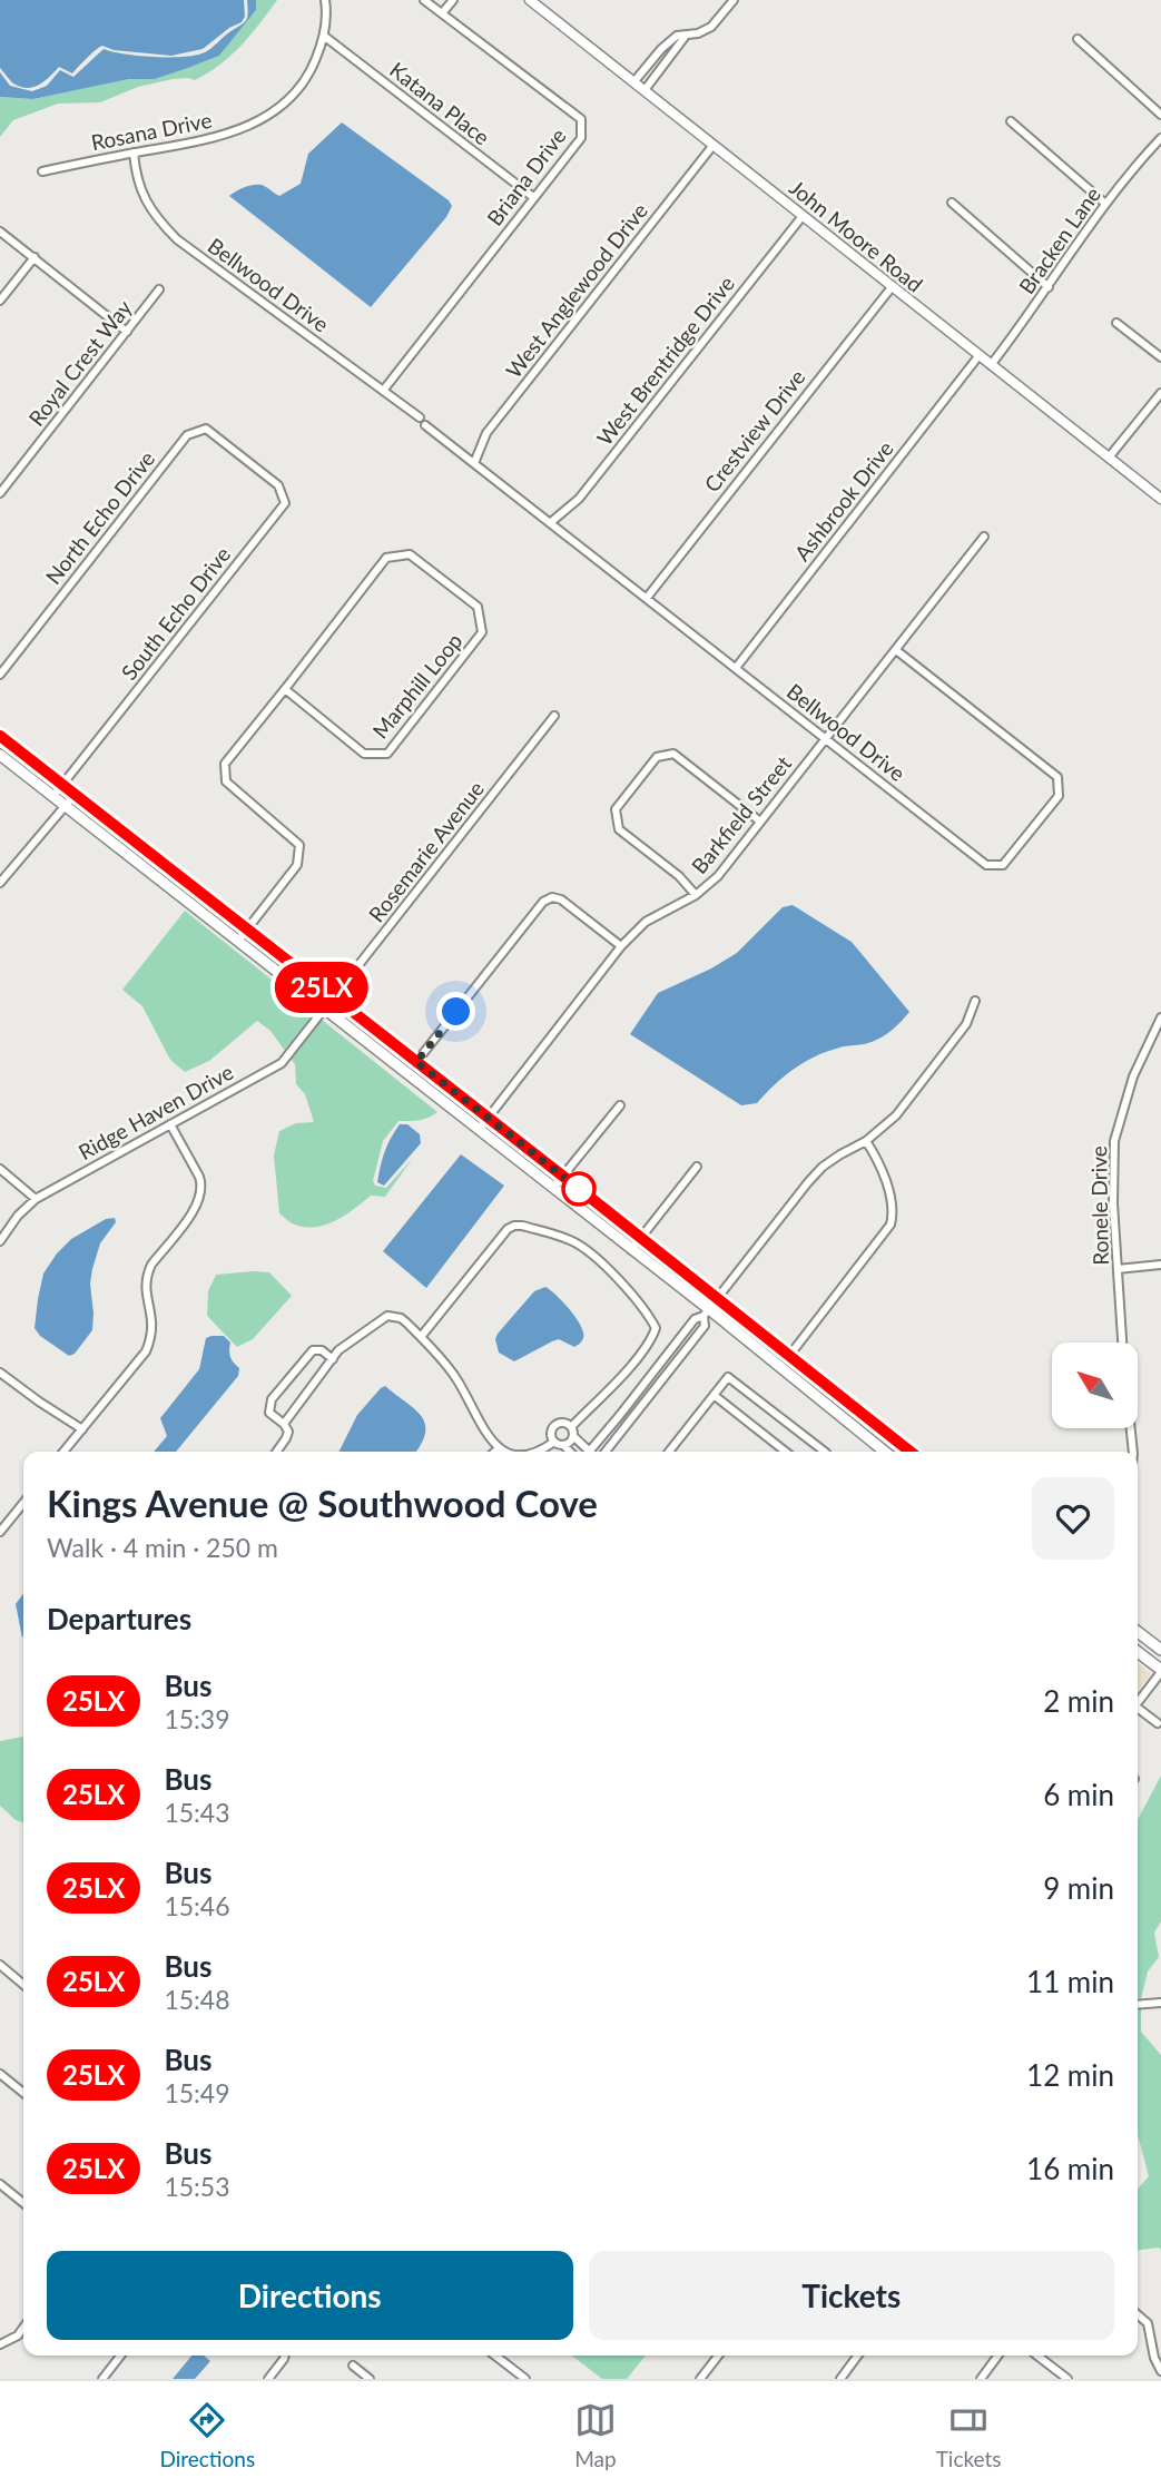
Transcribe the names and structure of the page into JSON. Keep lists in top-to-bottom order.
{
  "streets": {
    "street": [
      "Katana Place",
      "Rosana Drive",
      "Briana Drive",
      "John Moore Road",
      "Bracken Lane",
      "Bellwood Drive",
      "West Anglewood Drive",
      "West Brentridge Drive",
      "Royal Crest Way",
      "Crestview Drive",
      "Ashbrook Drive",
      "North Echo Drive",
      "South Echo Drive",
      "Marphill Loop",
      "Barkfield Street",
      "Rosemarie Avenue",
      "Ridge Haven Drive",
      "Ronele Drive"
    ]
  },
  "crossings": [
    ["Katana Place", "Rosana Drive"],
    ["Katana Place", "Briana Drive"],
    ["Rosana Drive", "Bellwood Drive"],
    ["Briana Drive", "Bellwood Drive"],
    ["John Moore Road", "Bracken Lane"],
    ["John Moore Road", "West Anglewood Drive"],
    ["John Moore Road", "West Brentridge Drive"],
    ["John Moore Road", "Crestview Drive"],
    ["John Moore Road", "Ashbrook Drive"],
    ["Bellwood Drive", "West Anglewood Drive"],
    ["Bellwood Drive", "West Brentridge Drive"],
    ["Bellwood Drive", "Crestview Drive"],
    ["Bellwood Drive", "Ashbrook Drive"],
    ["Bellwood Drive", "Barkfield Street"],
    ["North Echo Drive", "South Echo Drive"],
    ["Rosemarie Avenue", "Ridge Haven Drive"]
  ],
  "lines": ["bus line 25LX"],
  "north": "top left",
  "page": {
    "on_map": "25LX",
    "heading": [
      ["Kings Avenue @ Southwood Cove", "Walk · 4 min · 250 m"],
      "Departures"
    ],
    "list": [
      {
        "mark": "25LX",
        "name": "Bus",
        "note": "15:39",
        "value": "2 min"
      },
      {
        "mark": "25LX",
        "name": "Bus",
        "note": "15:43",
        "value": "6 min"
      },
      {
        "mark": "25LX",
        "name": "Bus",
        "note": "15:46",
        "value": "9 min"
      },
      {
        "mark": "25LX",
        "name": "Bus",
        "note": "15:48",
        "value": "11 min"
      },
      {
        "mark": "25LX",
        "name": "Bus",
        "note": "15:49",
        "value": "12 min"
      },
      {
        "mark": "25LX",
        "name": "Bus",
        "note": "15:53",
        "value": "16 min"
      }
    ],
    "buttons": ["Directions", "Tickets"],
    "tabs": ["Directions", "Map", "Tickets"]
  }
}
